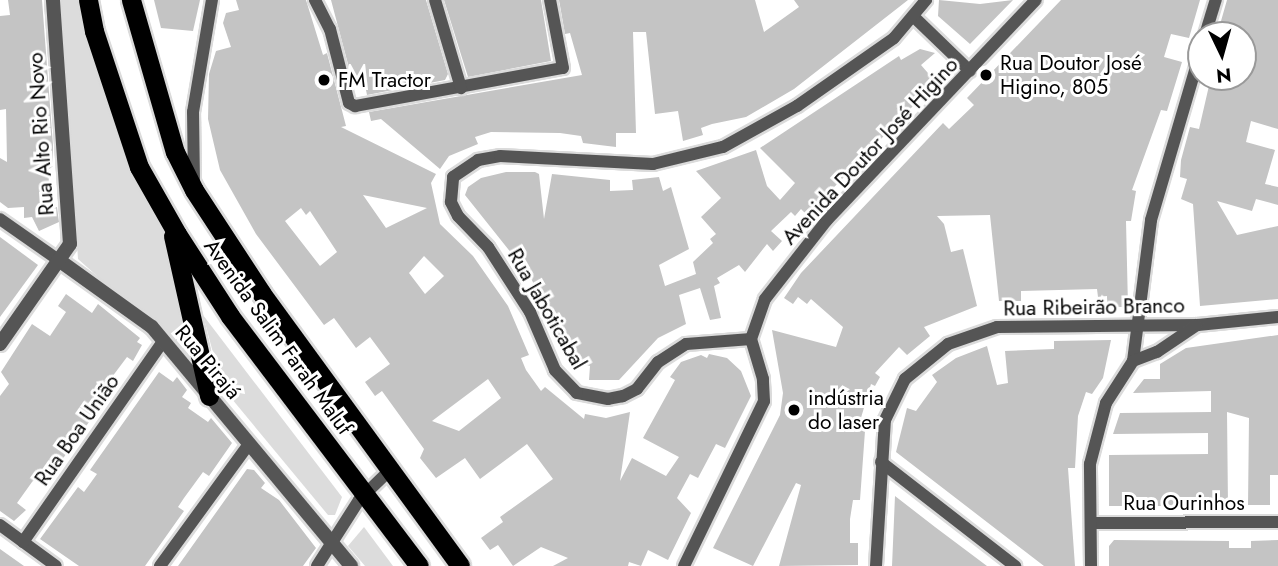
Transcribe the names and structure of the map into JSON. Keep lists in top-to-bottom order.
{
  "streets": {
    "highway": ["Avenida Salim Farah Maluf"],
    "street": [
      "Rua Alto Rio Novo",
      "Avenida Doutor José Higino",
      "Rua Ribeirão Branco",
      "Rua Jaboticabal",
      "Rua Pirajá",
      "Rua Boa União",
      "Rua Ourinhos"
    ]
  },
  "crossings": [
    ["Rua Alto Rio Novo", "Rua Pirajá"],
    ["Avenida Doutor José Higino", "Rua Jaboticabal"],
    ["Rua Pirajá", "Rua Boa União"]
  ],
  "places": ["Rua Doutor José Higino, 805", "FM Tractor", "indústria do laser"],
  "north": "bottom"
}
